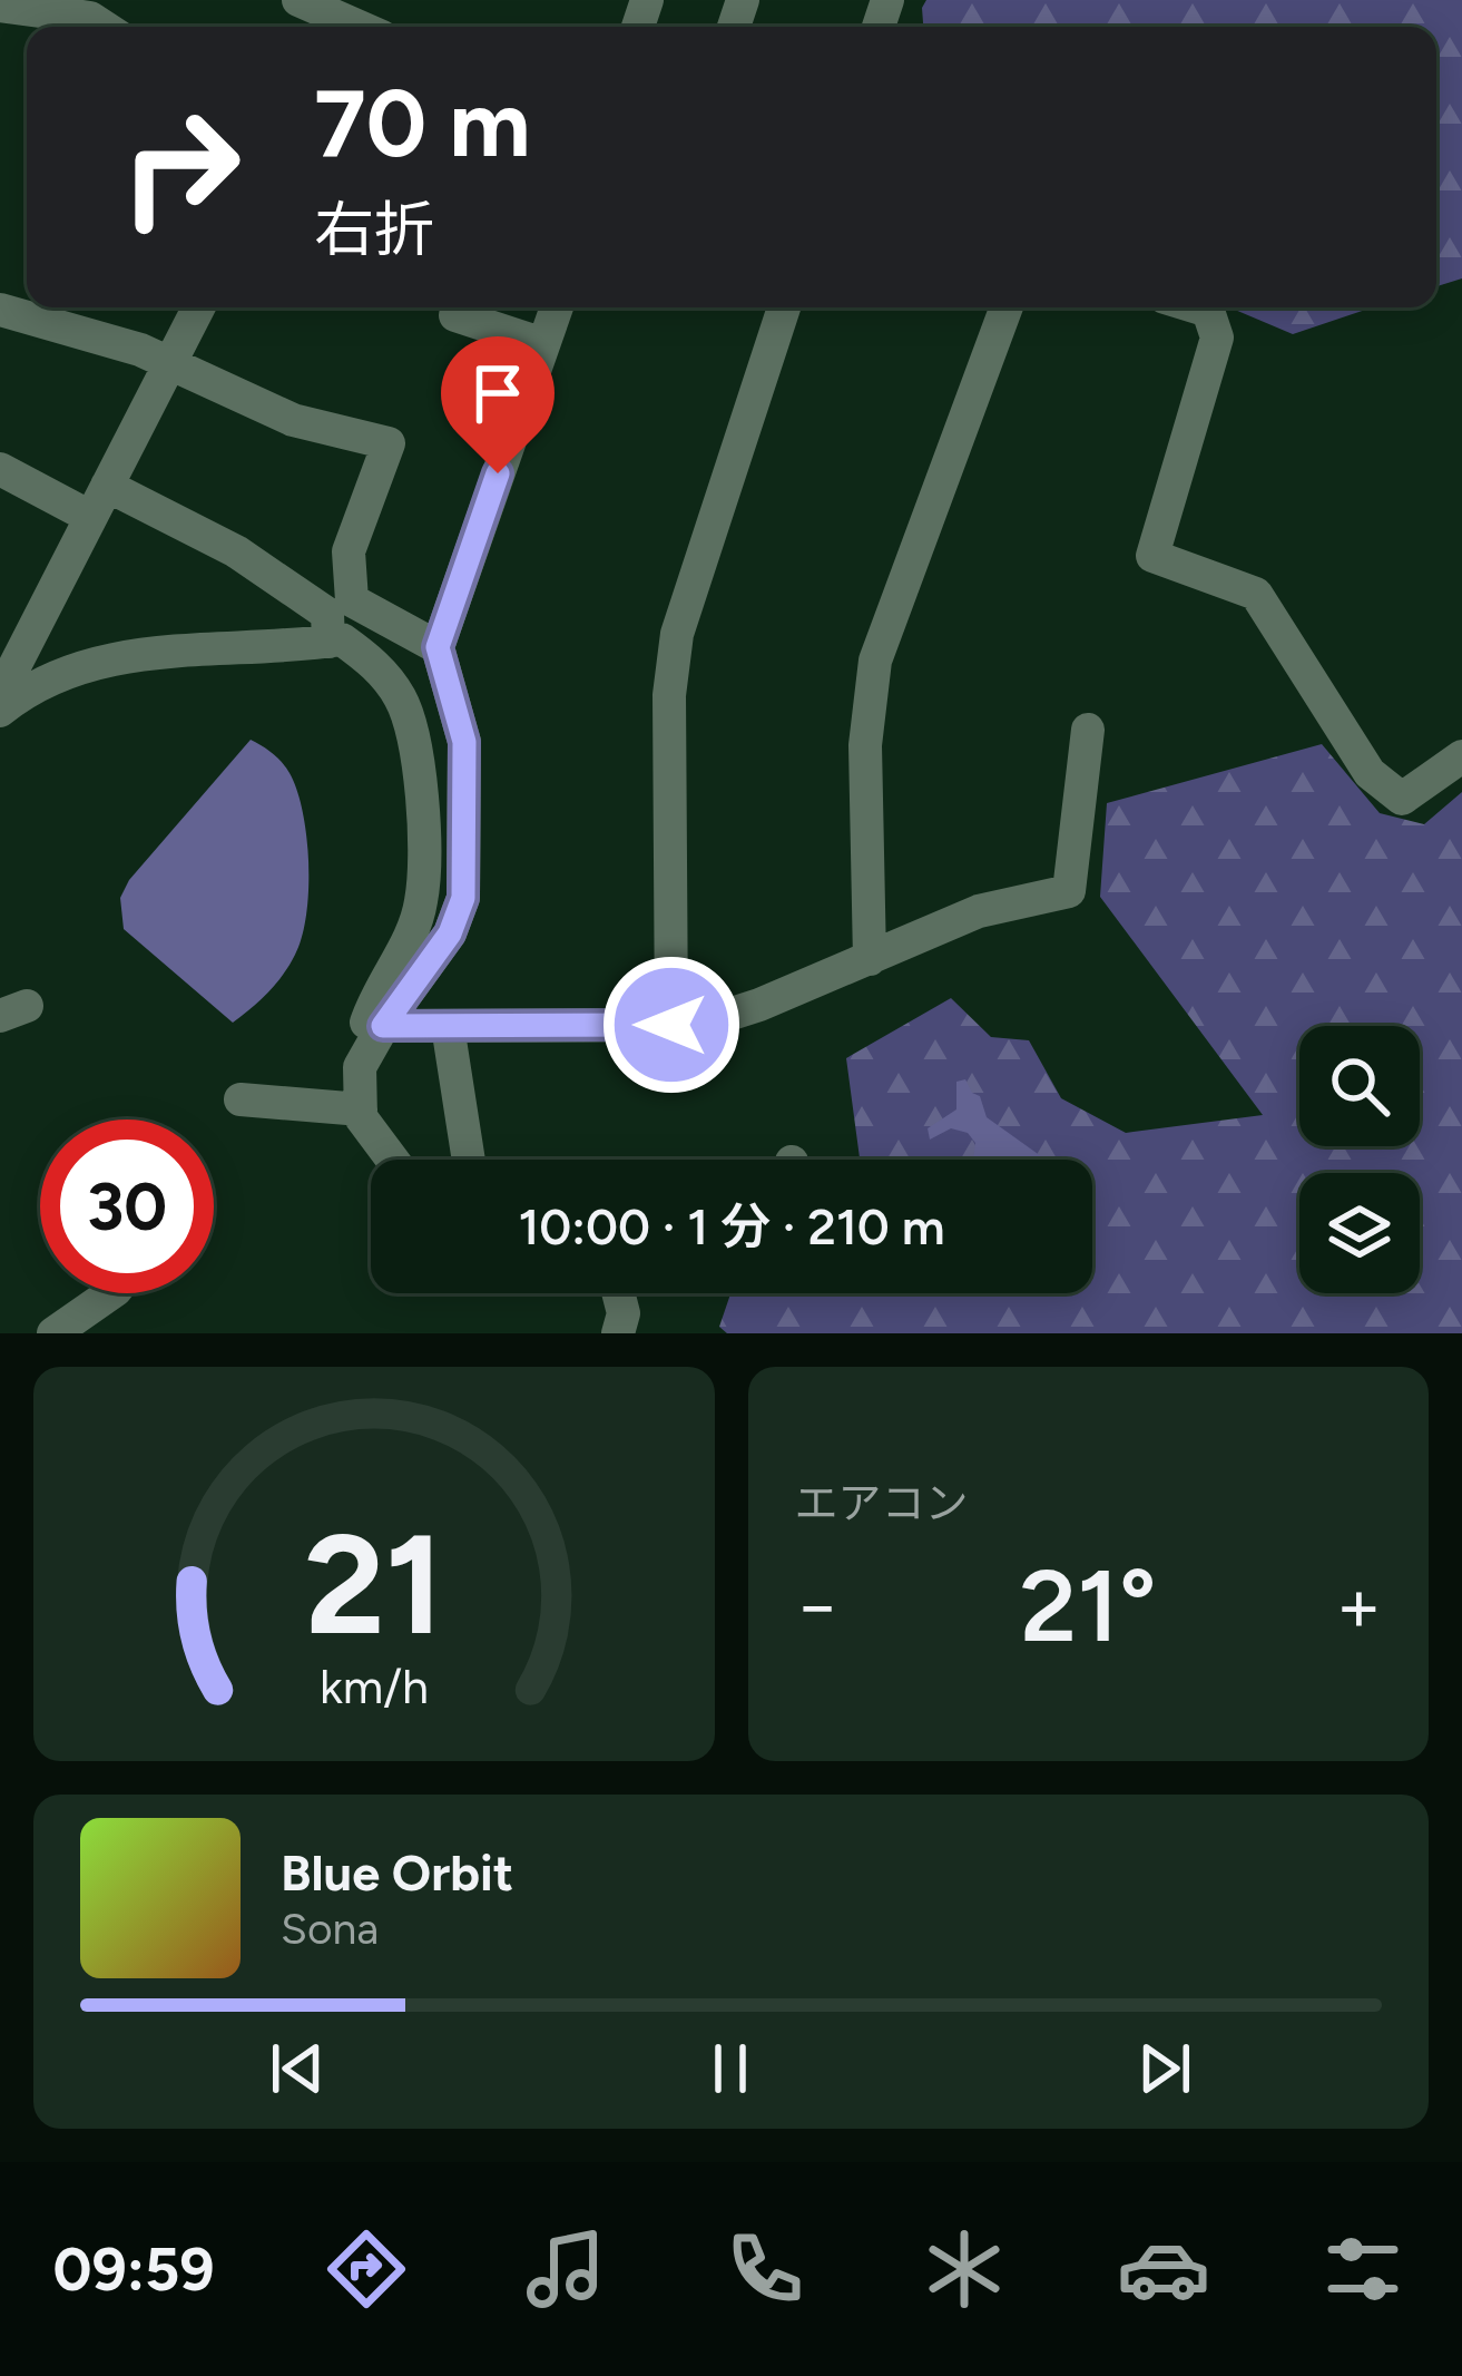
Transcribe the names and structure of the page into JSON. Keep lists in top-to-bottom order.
{
  "page": {
    "turn": ["70 m", "右折"],
    "limit": "30",
    "trip": "10:00 · 1 分 · 210 m",
    "tile": "エアコン",
    "heat": ["−", "21°", "+"],
    "song": ["Blue Orbit", "Sona"],
    "tabs": "09:59",
    "gauge": ["21", "km/h"]
  }
}
